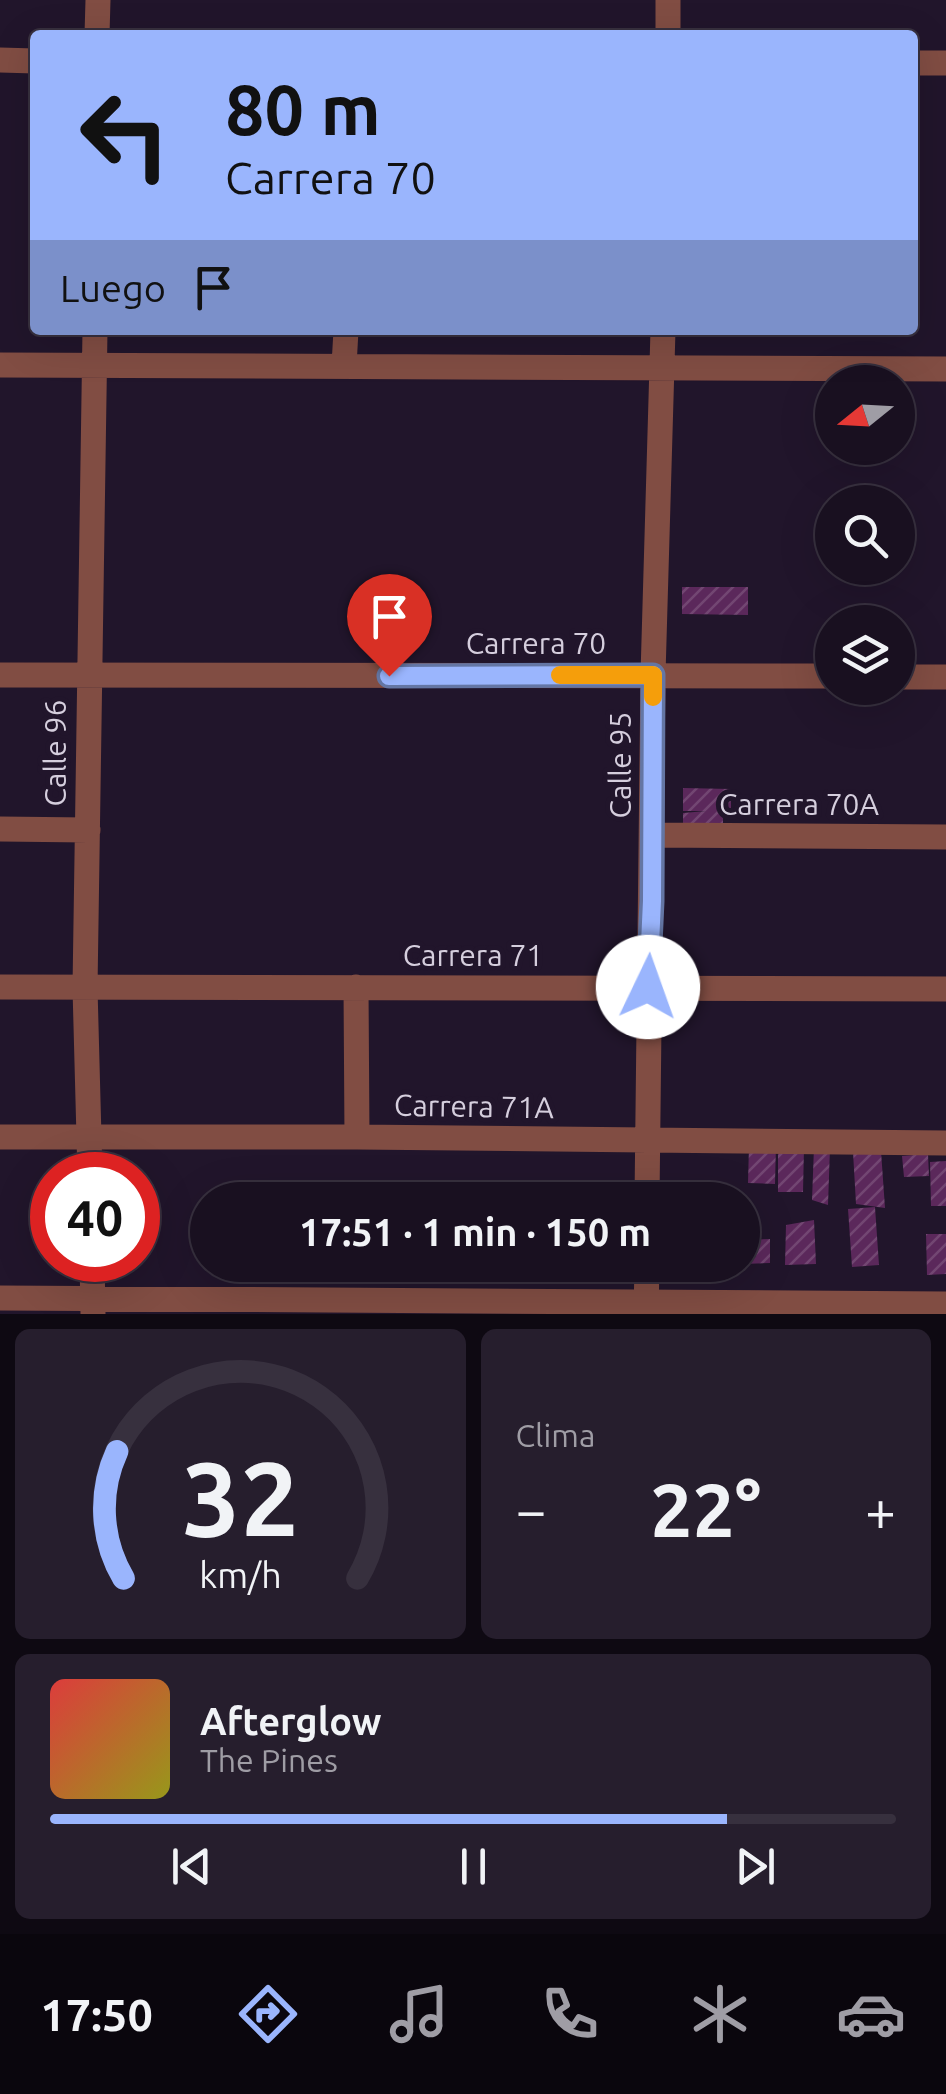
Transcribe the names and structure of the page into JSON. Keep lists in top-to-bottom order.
{
  "streets": {
    "street": [
      "Carrera 70",
      "Calle 96",
      "Calle 95",
      "Carrera 70A",
      "Carrera 71",
      "Carrera 71A"
    ]
  },
  "crossings": [
    ["Carrera 70", "Calle 96"],
    ["Carrera 70", "Calle 95"],
    ["Calle 96", "Carrera 71"],
    ["Calle 96", "Carrera 71A"],
    ["Calle 95", "Carrera 70A"],
    ["Calle 95", "Carrera 71"],
    ["Calle 95", "Carrera 71A"]
  ],
  "north": "left",
  "page": {
    "turn": ["80 m", "Carrera 70"],
    "then": "Luego",
    "limit": "40",
    "trip": "17:51 · 1 min · 150 m",
    "tile": "Clima",
    "heat": ["−", "22°", "+"],
    "song": ["Afterglow", "The Pines"],
    "tabs": "17:50",
    "gauge": ["32", "km/h"]
  }
}
